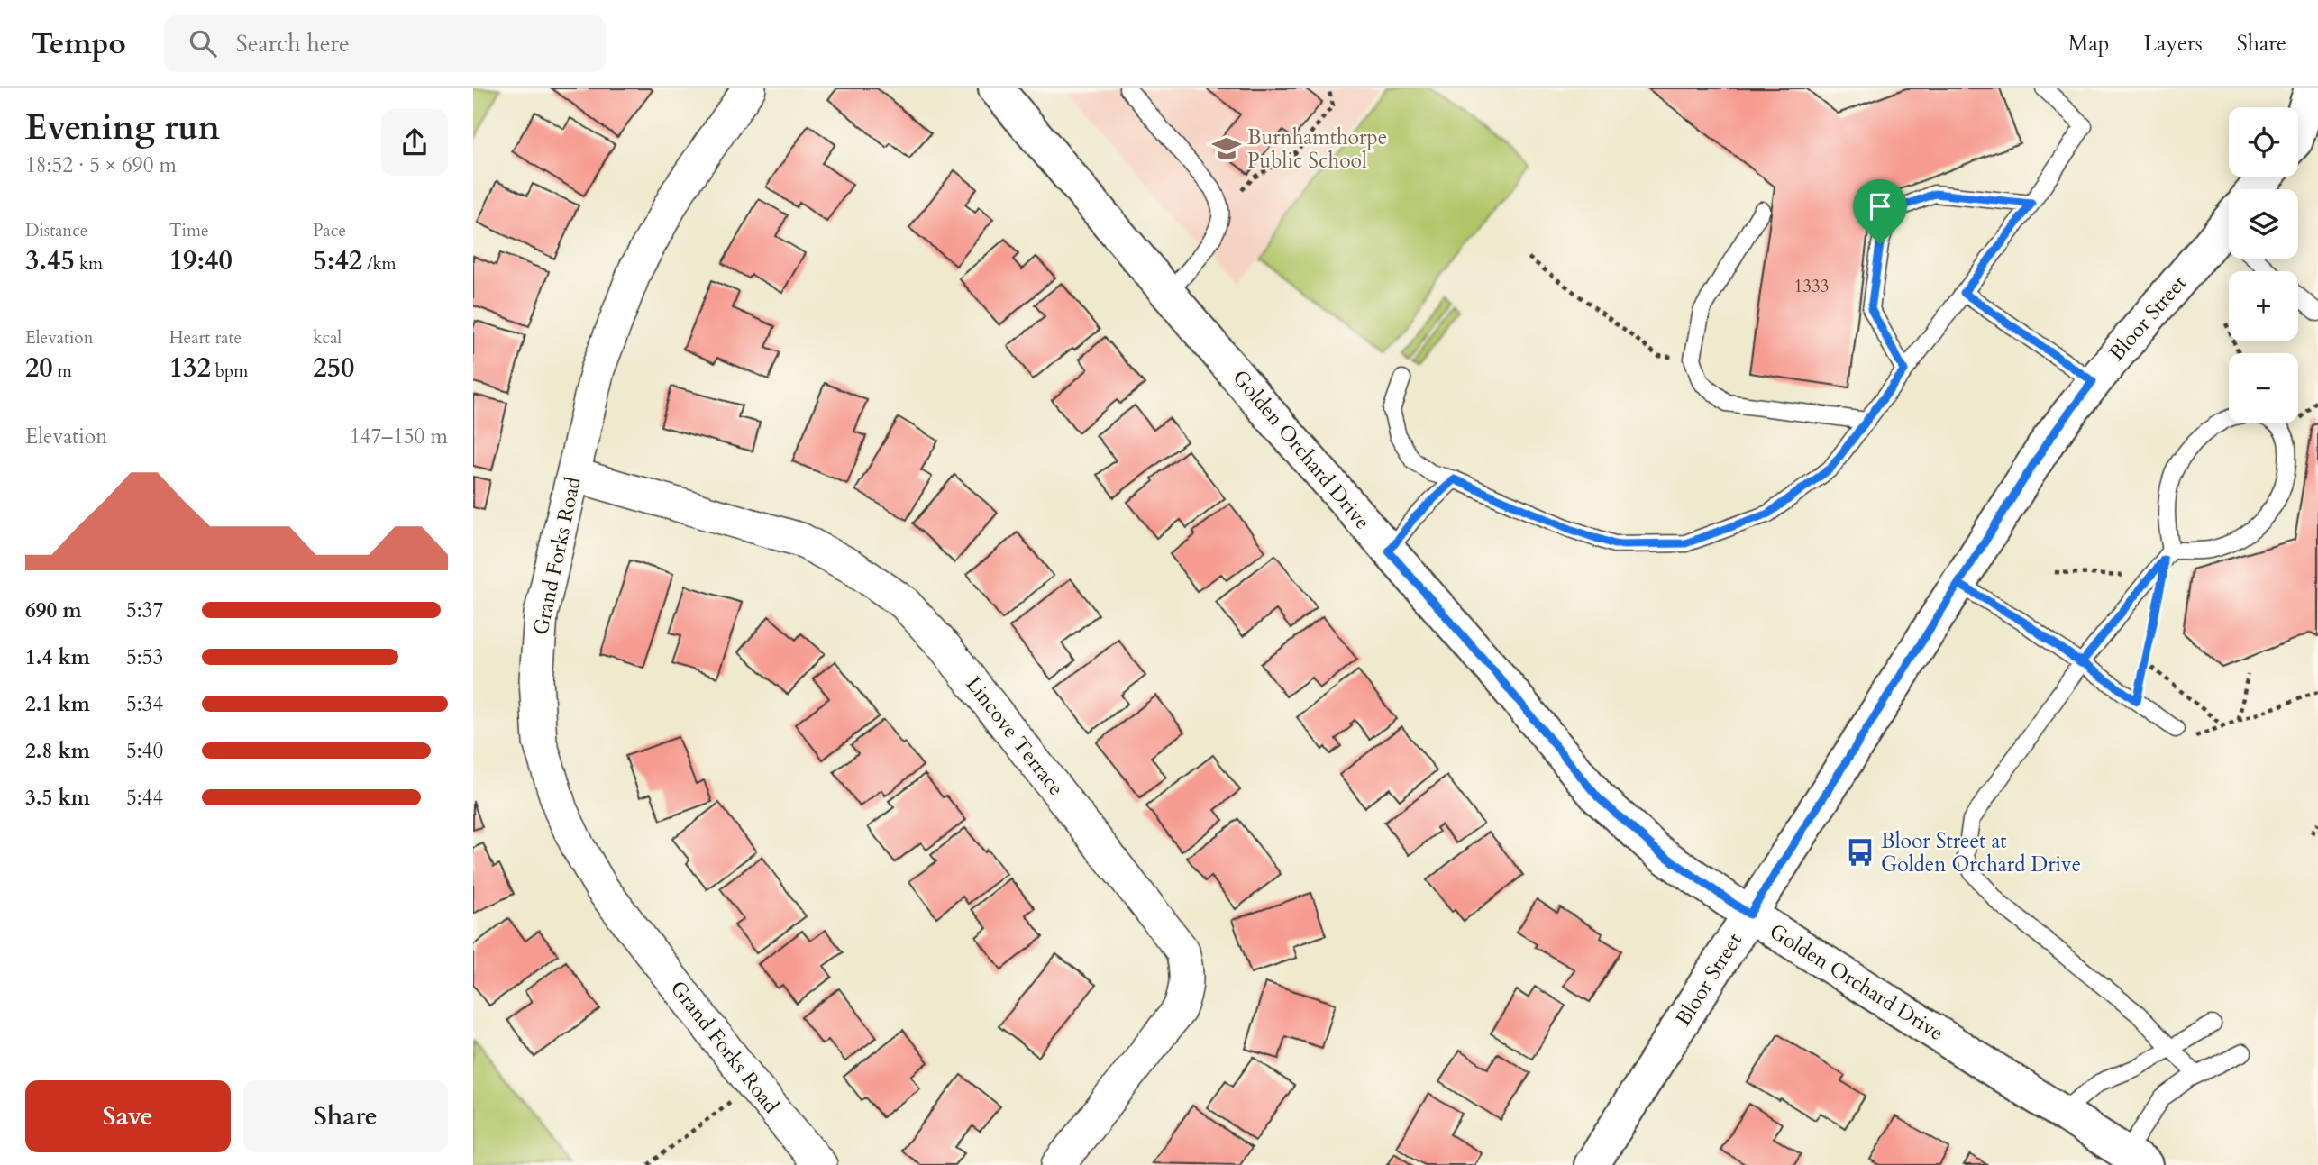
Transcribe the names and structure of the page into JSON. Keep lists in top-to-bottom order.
{
  "streets": {
    "street": [
      "Bloor Street",
      "Golden Orchard Drive",
      "Grand Forks Road",
      "Lincove Terrace"
    ]
  },
  "crossings": [
    ["Bloor Street", "Golden Orchard Drive"],
    ["Grand Forks Road", "Lincove Terrace"]
  ],
  "places": {
    "school or university": ["Burnhamthorpe Public School"],
    "bus stop": ["Bloor Street at Golden Orchard Drive"]
  },
  "house_numbers": ["1333"],
  "page": {
    "header": "Tempo",
    "search": "Search here",
    "nav": ["Map", "Layers", "Share"],
    "heading": ["Evening run", "18:52 · 5 × 690 m"],
    "map_buttons": ["+", "−"],
    "stats": [
      ["Distance", "3.45 km"],
      ["Time", "19:40"],
      ["Pace", "5:42 /km"],
      ["Elevation", "20 m"],
      ["Heart rate", "132 bpm"],
      ["kcal", "250"]
    ],
    "chart": ["Elevation", "147–150 m"],
    "list": [
      {
        "name": "690 m",
        "note": "5:37"
      },
      {
        "name": "1.4 km",
        "note": "5:53"
      },
      {
        "name": "2.1 km",
        "note": "5:34"
      },
      {
        "name": "2.8 km",
        "note": "5:40"
      },
      {
        "name": "3.5 km",
        "note": "5:44"
      }
    ],
    "buttons": ["Save", "Share"]
  }
}
